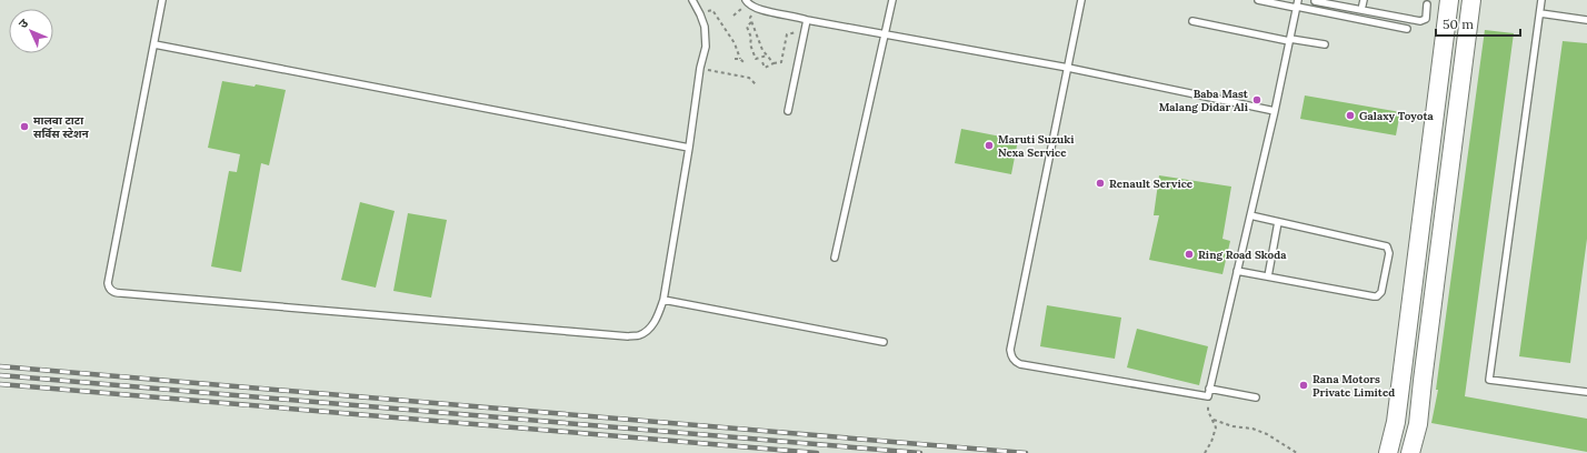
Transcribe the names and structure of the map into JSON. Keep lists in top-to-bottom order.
{
  "places": [
    "Baba Mast Malang Didar Ali",
    "Galaxy Toyota",
    "मालवा टाटा सर्विस स्टेशन",
    "Maruti Suzuki Nexa Service",
    "Renault Service",
    "Ring Road Skoda",
    "Rana Motors Private Limited"
  ],
  "scale_bar": "50 m",
  "north": "top left"
}
